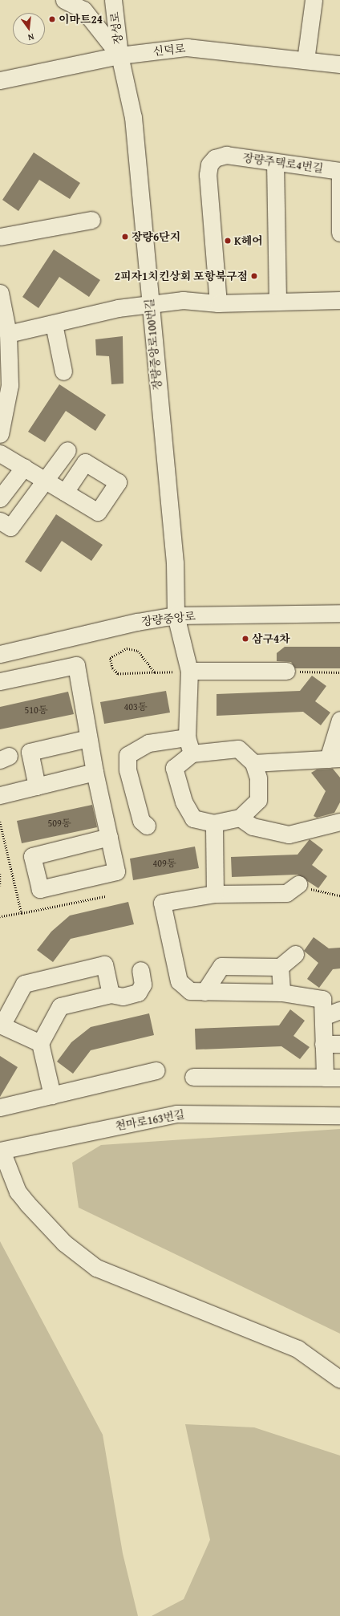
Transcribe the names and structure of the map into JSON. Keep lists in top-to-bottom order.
{
  "streets": {
    "street": [
      "장성로",
      "신덕로",
      "장량주택로4번길",
      "장량중앙로100번길",
      "장량중앙로",
      "천마로163번길"
    ]
  },
  "crossings": [
    ["장성로", "신덕로"],
    ["장성로", "장량중앙로100번길"],
    ["신덕로", "장량중앙로100번길"],
    ["장량중앙로100번길", "장량중앙로"]
  ],
  "places": [
    "이마트24",
    "장량6단지",
    "K헤어",
    "2피자1치킨상회 포항북구점",
    "삼구4차"
  ],
  "house_numbers": [
    "403동",
    "510동",
    "509동",
    "409동"
  ],
  "north": "bottom"
}
